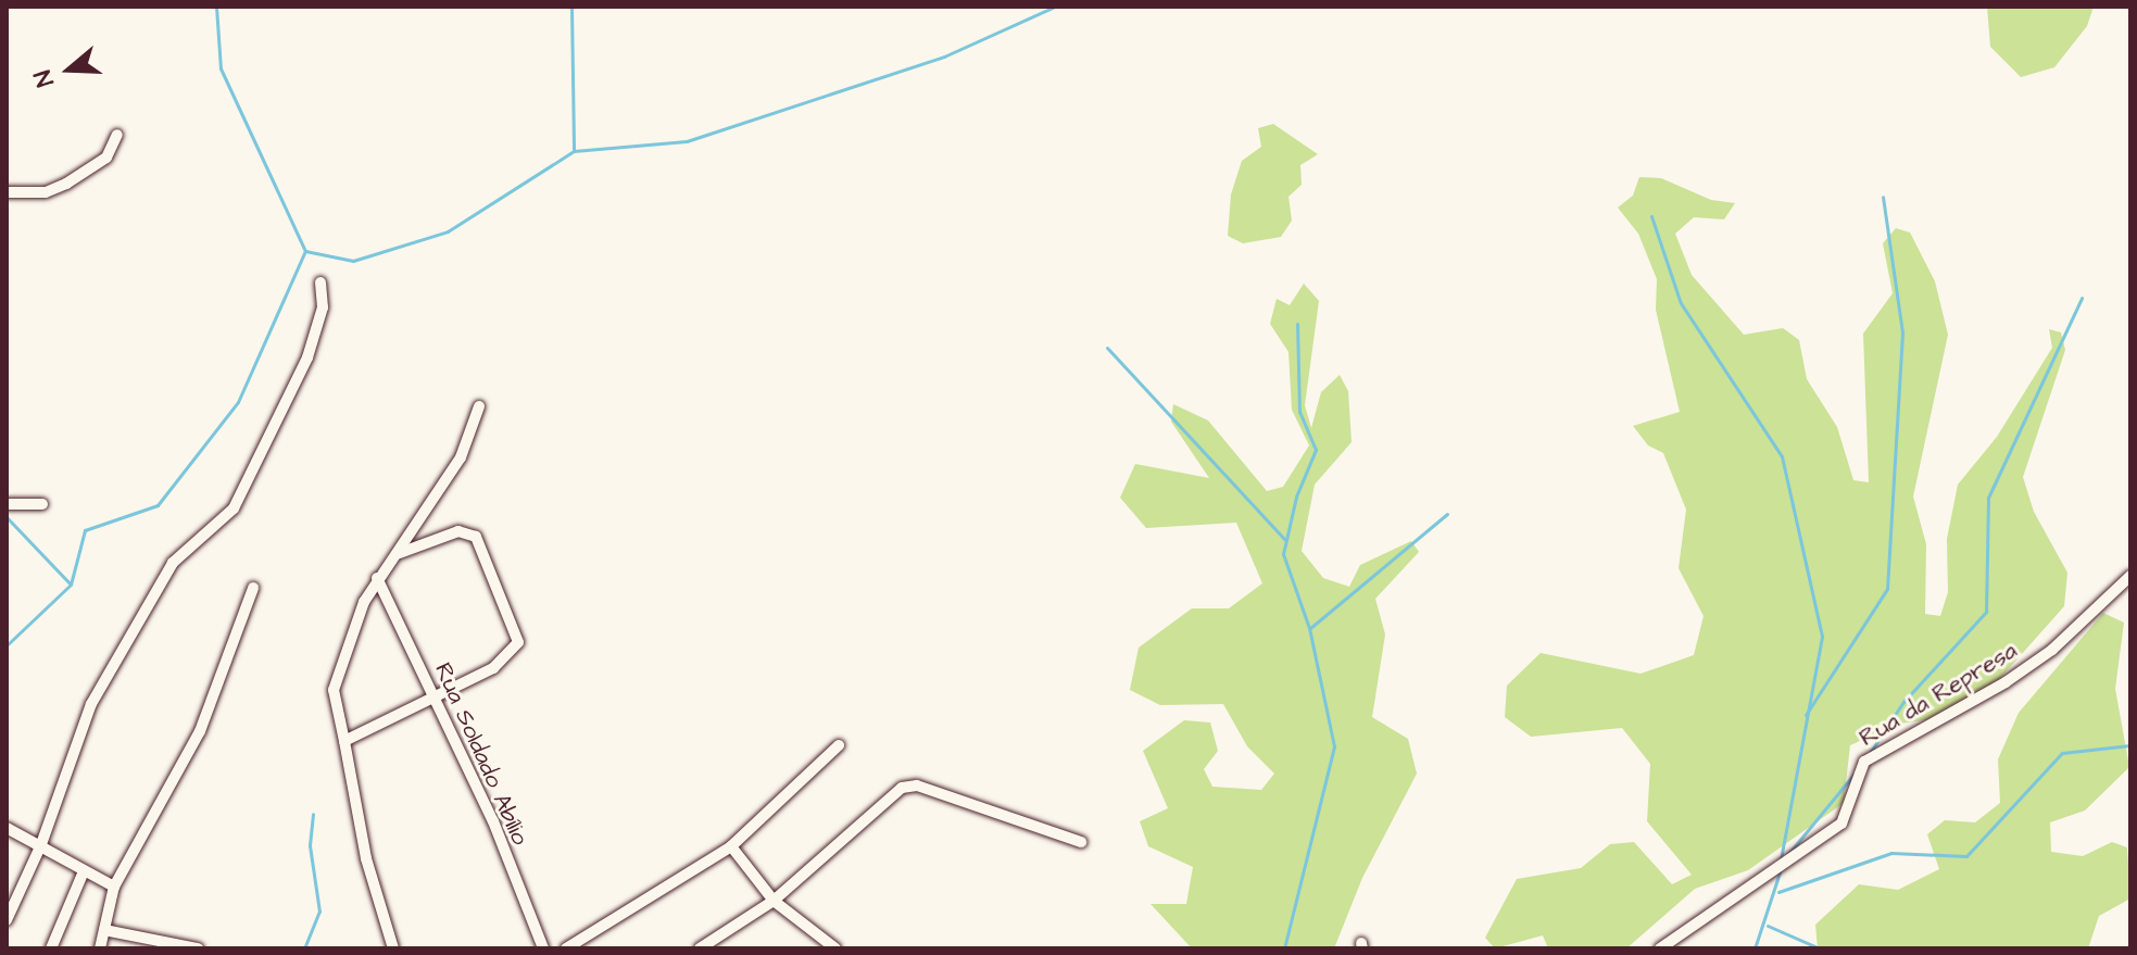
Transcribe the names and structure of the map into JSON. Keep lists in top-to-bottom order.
{
  "streets": {
    "street": ["Rua da Represa", "Rua Soldado Abílio"]
  },
  "north": "left"
}
